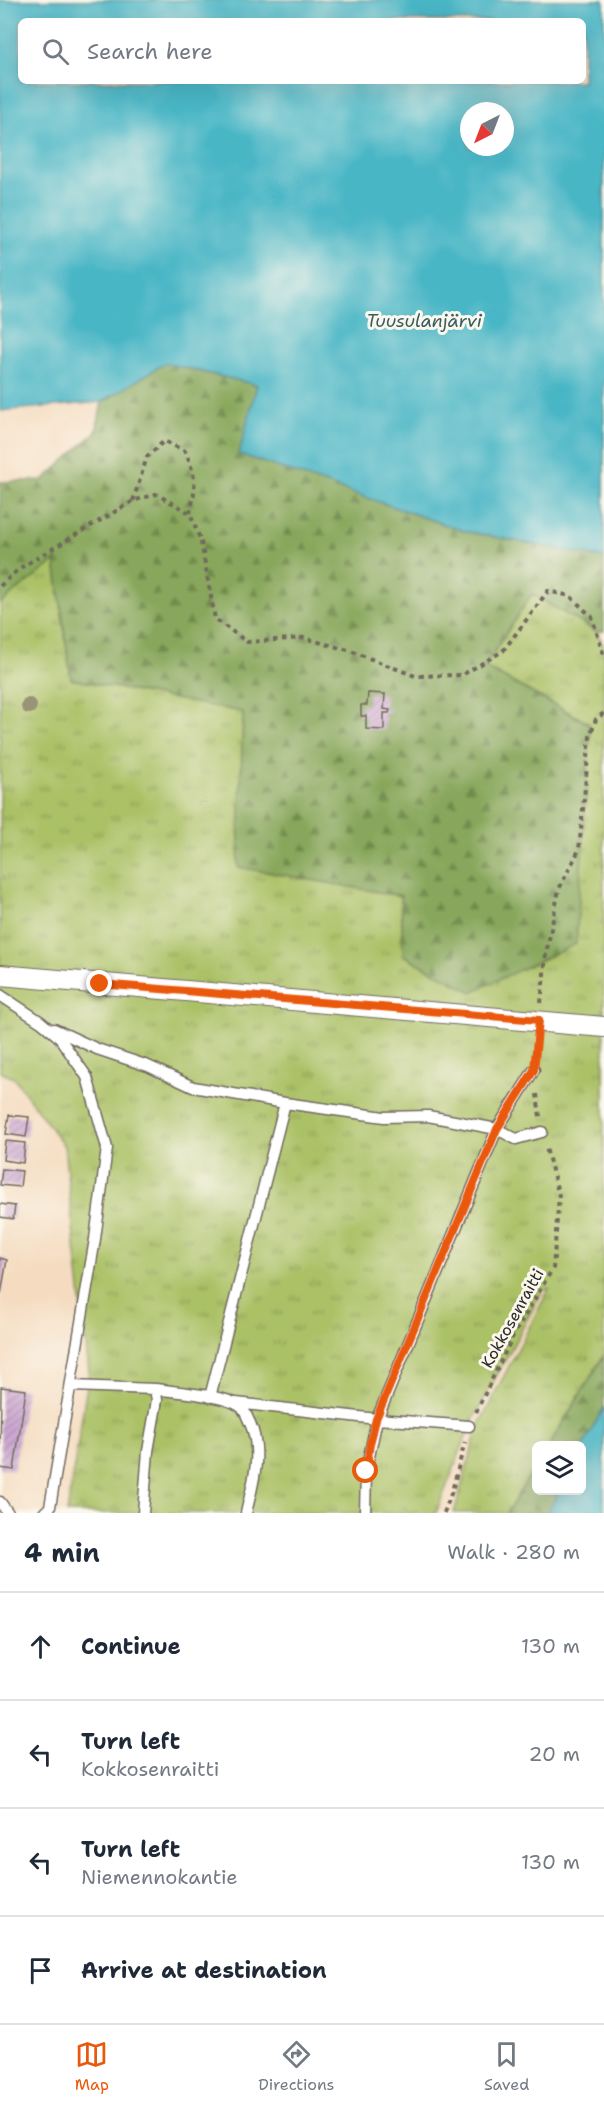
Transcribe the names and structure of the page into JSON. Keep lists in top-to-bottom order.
{
  "streets": {
    "path": ["Kokkosenraitti"]
  },
  "water": ["Tuusulanjärvi"],
  "north": "bottom left",
  "page": {
    "search": "Search here",
    "heading": ["4 min", "Walk · 280 m"],
    "list": [
      ["Continue", "130 m"],
      ["Turn left", "Kokkosenraitti", "20 m"],
      ["Turn left", "Niemennokantie", "130 m"],
      "Arrive at destination"
    ],
    "nav": ["Map", "Directions", "Saved"]
  }
}
